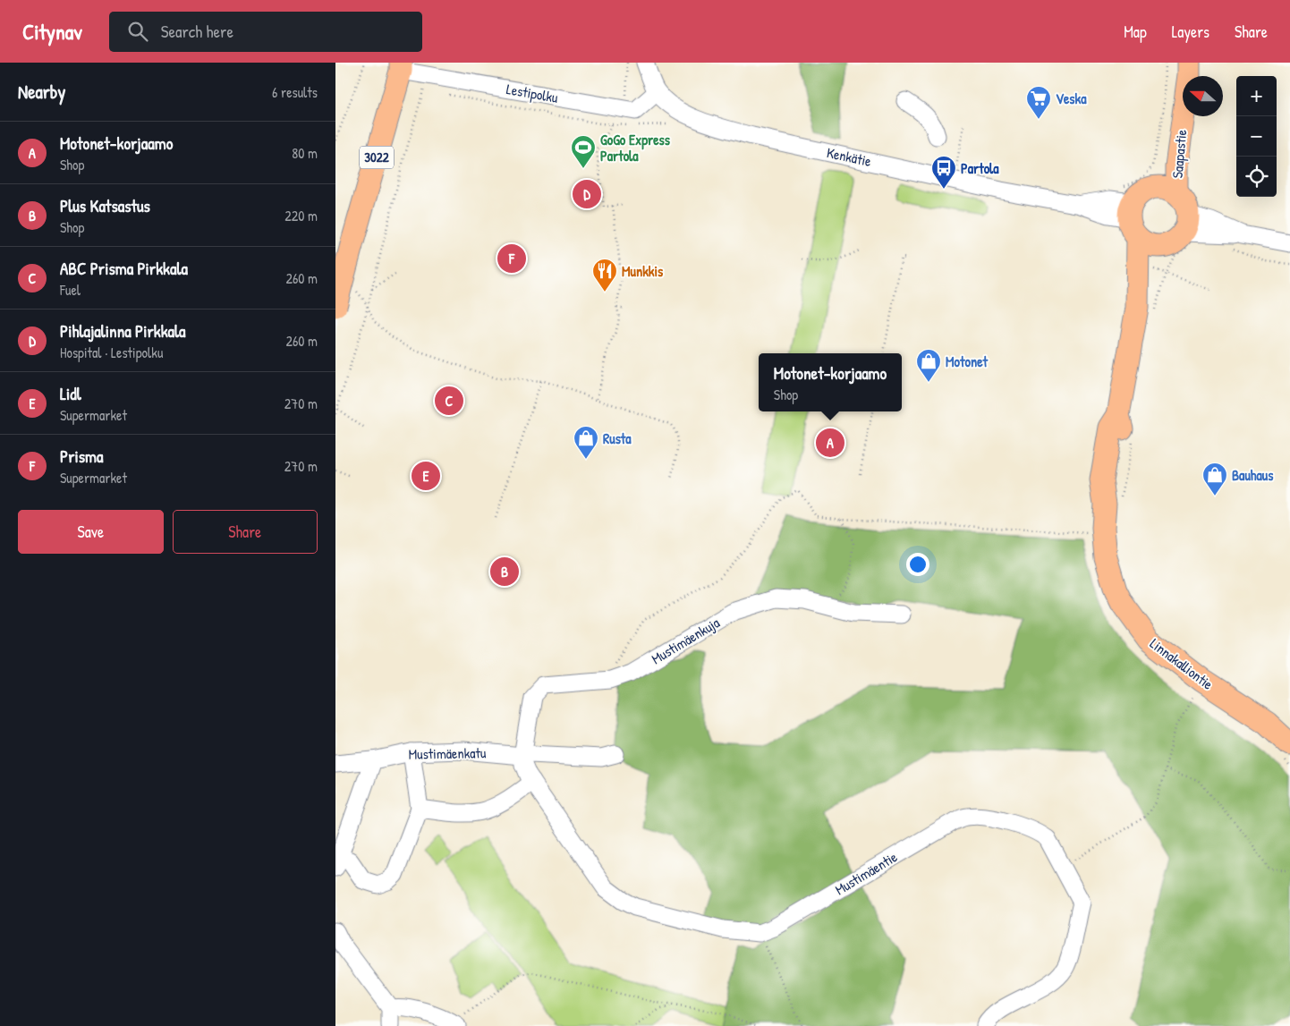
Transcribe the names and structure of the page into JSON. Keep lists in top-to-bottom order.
{
  "streets": {
    "main road": ["Saapastie", "3022", "Linnakalliontie"],
    "street": [
      "Lestipolku",
      "Kenkätie",
      "Mustimäenkuja",
      "Mustimäenkatu",
      "Mustimäentie"
    ]
  },
  "crossings": [
    ["Lestipolku", "Kenkätie"],
    ["Lestipolku", "3022"],
    ["Saapastie", "Kenkätie"],
    ["Mustimäenkuja", "Mustimäenkatu"]
  ],
  "places": {
    "supermarket": ["Veska"],
    "sports": ["GoGo Express Partola"],
    "bus stop": ["Partola"],
    "restaurant": ["Munkkis"],
    "shop": ["Motonet", "Rusta", "Bauhaus"]
  },
  "north": "left",
  "page": {
    "header": "Citynav",
    "search": "Search here",
    "nav": ["Map", "Layers", "Share"],
    "heading": ["Nearby", "6 results"],
    "map_buttons": ["+", "−"],
    "list": [
      {
        "mark": "A",
        "name": "Motonet-korjaamo",
        "note": "Shop",
        "value": "80 m"
      },
      {
        "mark": "B",
        "name": "Plus Katsastus",
        "note": "Shop",
        "value": "220 m"
      },
      {
        "mark": "C",
        "name": "ABC Prisma Pirkkala",
        "note": "Fuel",
        "value": "260 m"
      },
      {
        "mark": "D",
        "name": "Pihlajalinna Pirkkala",
        "note": "Hospital · Lestipolku",
        "value": "260 m"
      },
      {
        "mark": "E",
        "name": "Lidl",
        "note": "Supermarket",
        "value": "270 m"
      },
      {
        "mark": "F",
        "name": "Prisma",
        "note": "Supermarket",
        "value": "270 m"
      }
    ],
    "pins": [
      "D",
      "F",
      "C",
      "A",
      "E",
      "B"
    ],
    "popup": ["Motonet-korjaamo", "Shop"],
    "buttons": ["Save", "Share"]
  }
}
